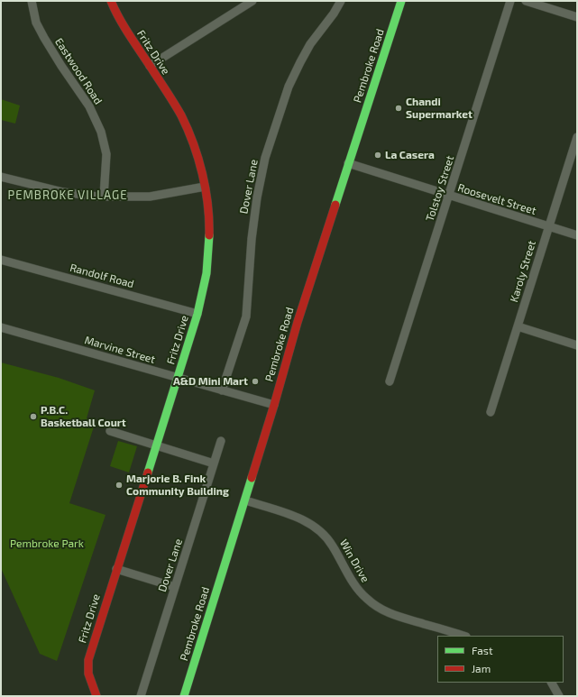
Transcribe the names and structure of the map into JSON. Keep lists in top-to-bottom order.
{
  "streets": {
    "street": [
      "Fritz Drive",
      "Pembroke Road",
      "Eastwood Road",
      "Dover Lane",
      "Tolstoy Street",
      "Roosevelt Street",
      "Karoly Street",
      "Randolf Road",
      "Marvine Street",
      "Win Drive"
    ]
  },
  "crossings": [
    ["Fritz Drive", "Randolf Road"],
    ["Fritz Drive", "Marvine Street"],
    ["Pembroke Road", "Roosevelt Street"],
    ["Pembroke Road", "Marvine Street"],
    ["Pembroke Road", "Win Drive"],
    ["Dover Lane", "Marvine Street"],
    ["Tolstoy Street", "Roosevelt Street"],
    ["Roosevelt Street", "Karoly Street"]
  ],
  "districts": ["PEMBROKE VILLAGE"],
  "parks": ["Pembroke Park"],
  "places": [
    "Chandi Supermarket",
    "La Casera",
    "A&D Mini Mart",
    "P.B.C. Basketball Court",
    "Marjorie B. Fink Community Building"
  ],
  "legend": ["Fast", "Jam"]
}
